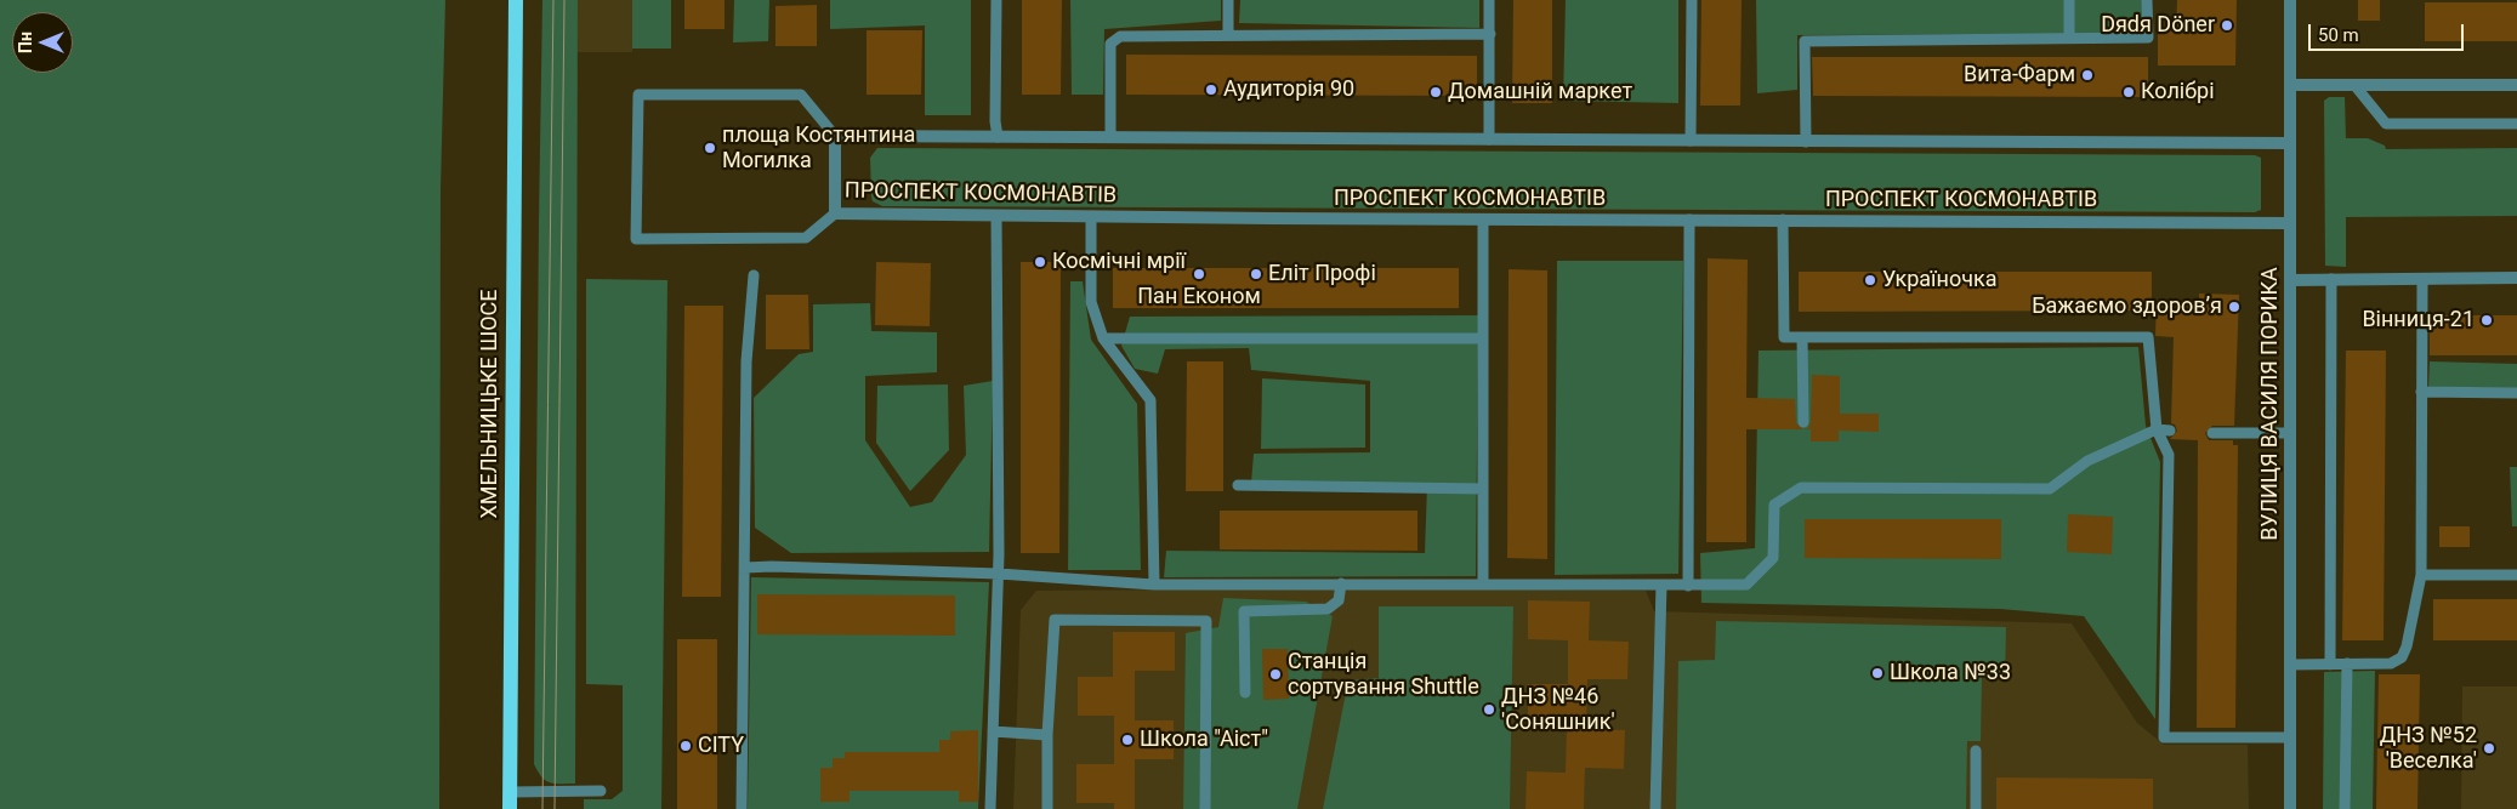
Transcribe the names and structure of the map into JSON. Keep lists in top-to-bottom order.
{
  "streets": {
    "main road": ["ХМЕЛЬНИЦЬКЕ ШОСЕ"],
    "street": ["ПРОСПЕКТ КОСМОНАВТІВ", "ВУЛИЦЯ ВАСИЛЯ ПОРИКА"]
  },
  "crossings": [
    ["ПРОСПЕКТ КОСМОНАВТІВ", "ВУЛИЦЯ ВАСИЛЯ ПОРИКА"]
  ],
  "places": [
    "Dяdя Döner",
    "Вита-Фарм",
    "Аудиторія 90",
    "Домашній маркет",
    "Колібрі",
    "площа Костянтина Могилка",
    "Космічні мрії",
    "Пан Економ",
    "Еліт Профі",
    "Україночка",
    "Бажаємо здоровʼя",
    "Вінниця-21",
    "Школа №33",
    "Станція сортування Shuttle",
    "ДНЗ №46 'Соняшник'",
    "Школа \"Аіст\"",
    "CITY",
    "ДНЗ №52 'Веселка'"
  ],
  "scale_bar": "50 m",
  "north": "left"
}
